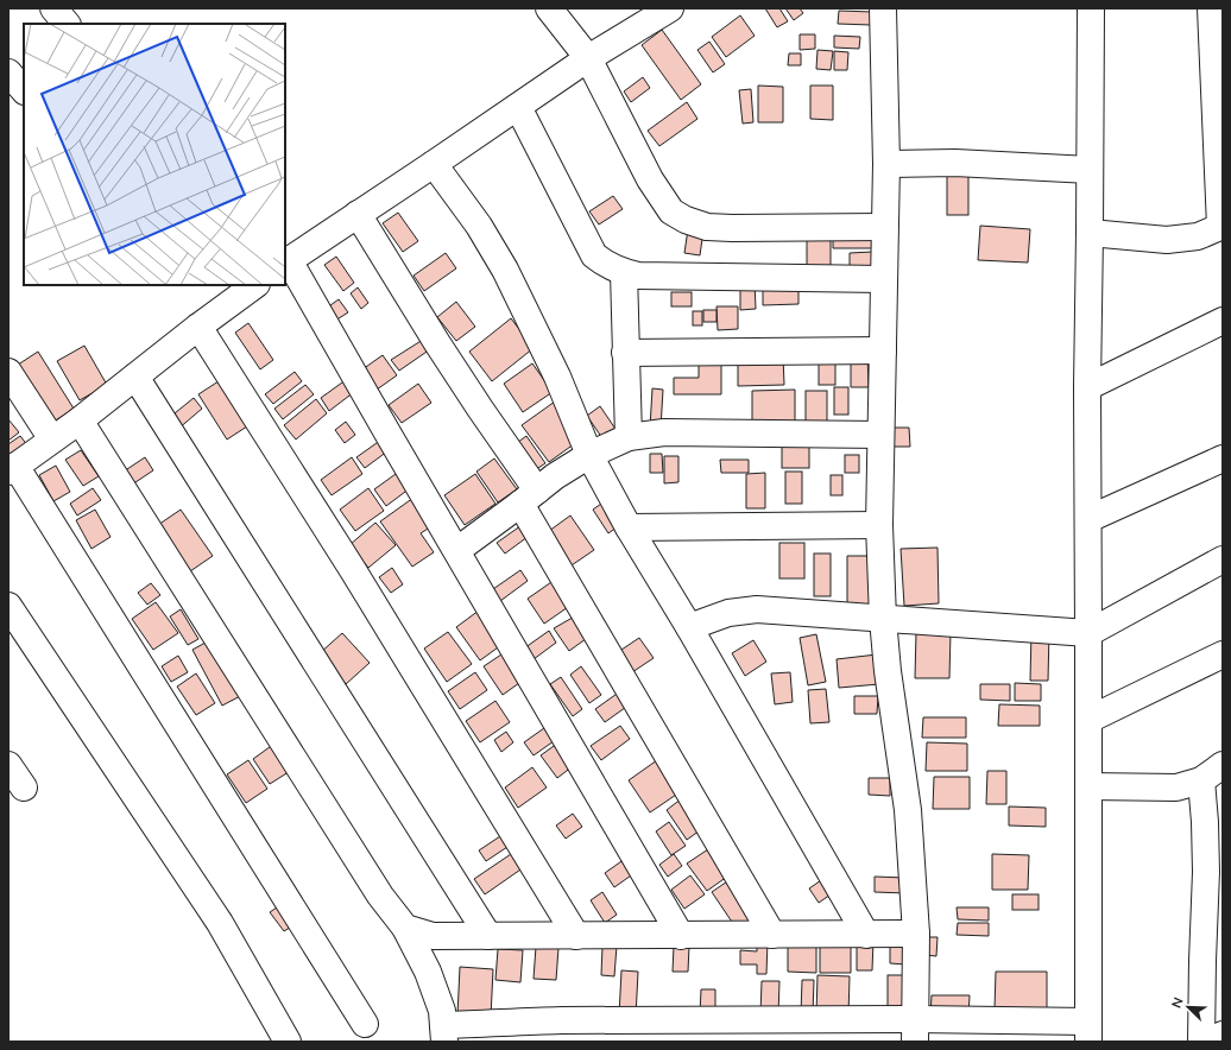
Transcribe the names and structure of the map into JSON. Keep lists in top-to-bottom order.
{
  "north": "top left"
}
